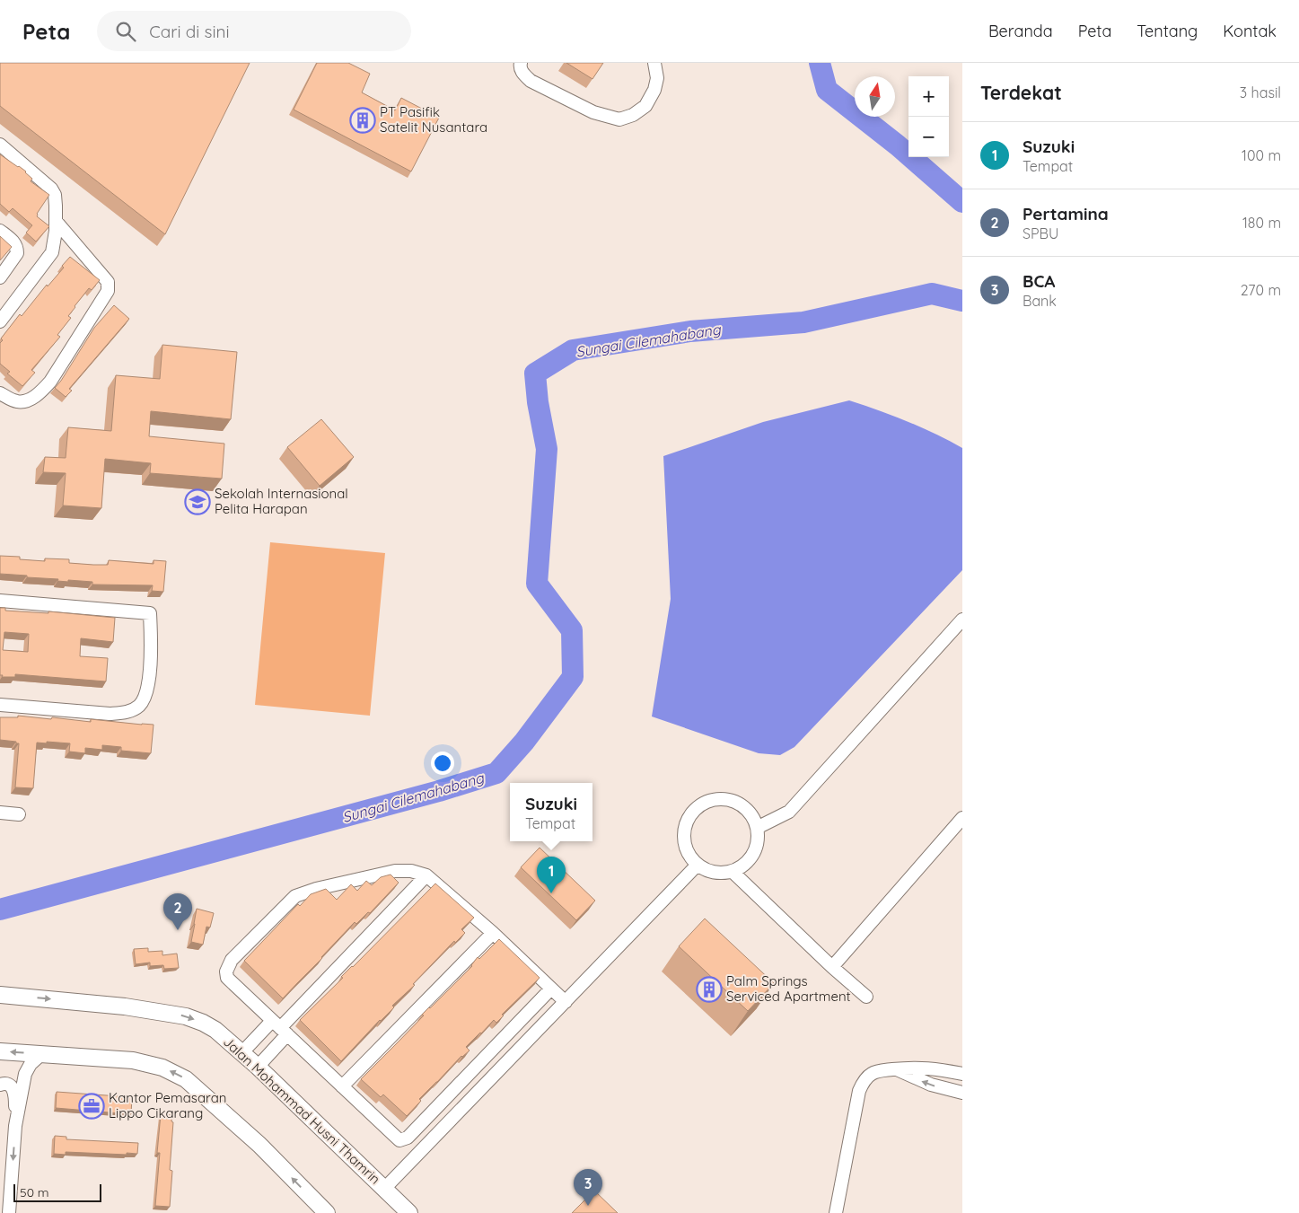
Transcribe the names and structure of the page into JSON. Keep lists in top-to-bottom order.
{
  "streets": {
    "street": ["Jalan Mohammad Husni Thamrin"]
  },
  "water": ["Sungai Cilemahabang"],
  "places": {
    "building": ["PT Pasifik Satelit Nusantara", "Palm Springs Serviced Apartment"],
    "school or university": ["Sekolah Internasional Pelita Harapan"],
    "office": ["Kantor Pemasaran Lippo Cikarang"]
  },
  "scale_bar": "50 m",
  "north": "top",
  "page": {
    "header": "Peta",
    "search": "Cari di sini",
    "nav": [
      "Beranda",
      "Peta",
      "Tentang",
      "Kontak"
    ],
    "heading": ["Terdekat", "3 hasil"],
    "map_buttons": ["+", "−"],
    "list": [
      {
        "mark": "1",
        "name": "Suzuki",
        "note": "Tempat",
        "value": "100 m"
      },
      {
        "mark": "2",
        "name": "Pertamina",
        "note": "SPBU",
        "value": "180 m"
      },
      {
        "mark": "3",
        "name": "BCA",
        "note": "Bank",
        "value": "270 m"
      }
    ],
    "popup": ["Suzuki", "Tempat"],
    "pins": ["1", "2", "3"],
    "scale": "50 m"
  }
}
